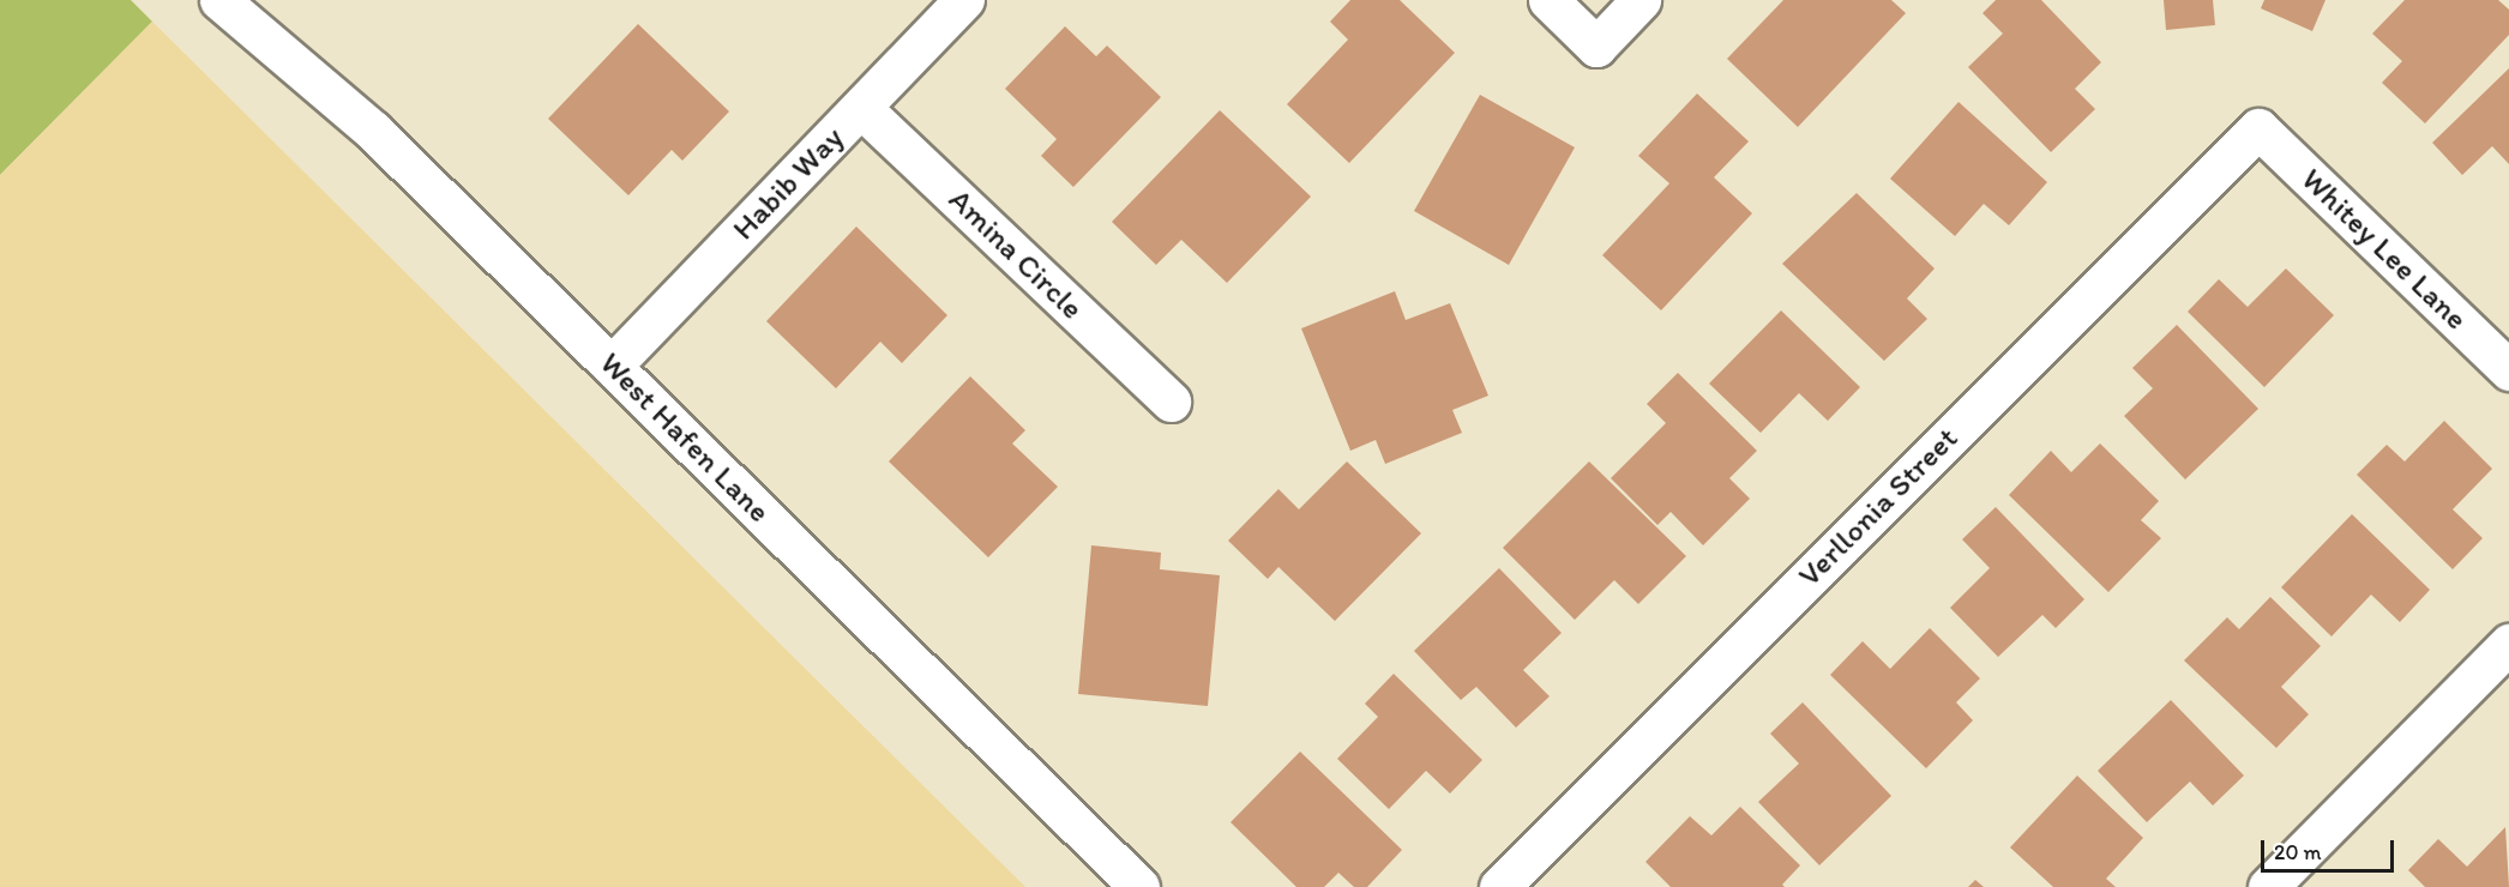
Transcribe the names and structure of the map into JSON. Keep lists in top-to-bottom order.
{
  "streets": {
    "street": [
      "Habib Way",
      "Whitey Lee Lane",
      "Amina Circle",
      "West Hafen Lane",
      "Verllonia Street"
    ]
  },
  "crossings": [
    ["Habib Way", "Amina Circle"],
    ["Habib Way", "West Hafen Lane"],
    ["Whitey Lee Lane", "Verllonia Street"]
  ],
  "scale_bar": "20 m"
}
